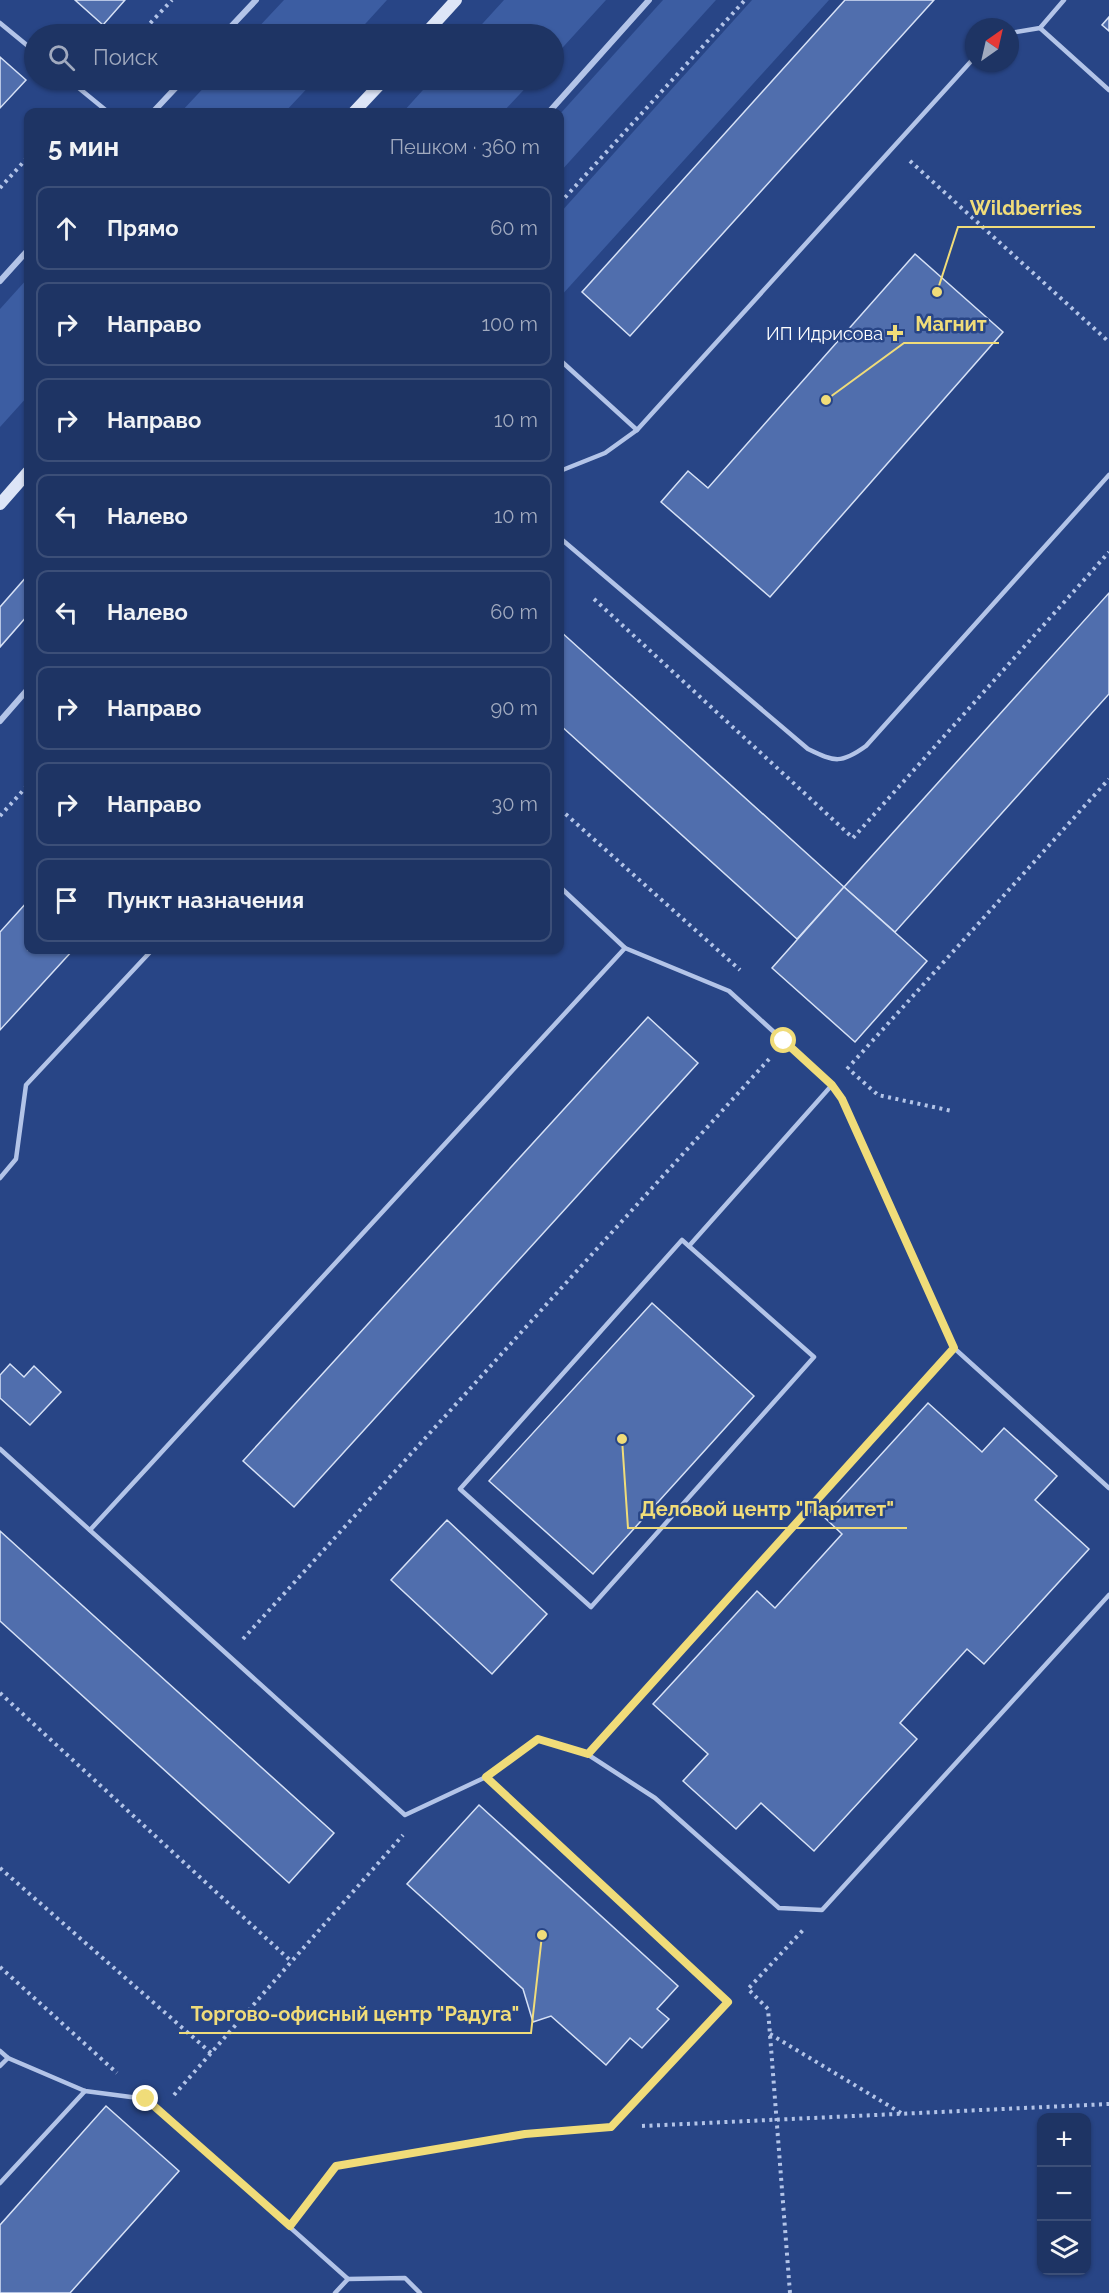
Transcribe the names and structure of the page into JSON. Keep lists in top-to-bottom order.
{
  "places": {
    "other": [
      "Wildberries",
      "Магнит",
      "Деловой центр \"Паритет\"",
      "Торгово-офисный центр \"Радуга\""
    ],
    "health": ["ИП Идрисова"]
  },
  "north": "top right",
  "page": {
    "search": "Поиск",
    "heading": ["5 мин", "Пешком · 360 m"],
    "list": [
      ["Прямо", "60 m"],
      ["Направо", "100 m"],
      ["Направо", "10 m"],
      ["Налево", "10 m"],
      ["Налево", "60 m"],
      ["Направо", "90 m"],
      ["Направо", "30 m"],
      "Пункт назначения"
    ],
    "map_buttons": ["+", "−"]
  }
}
